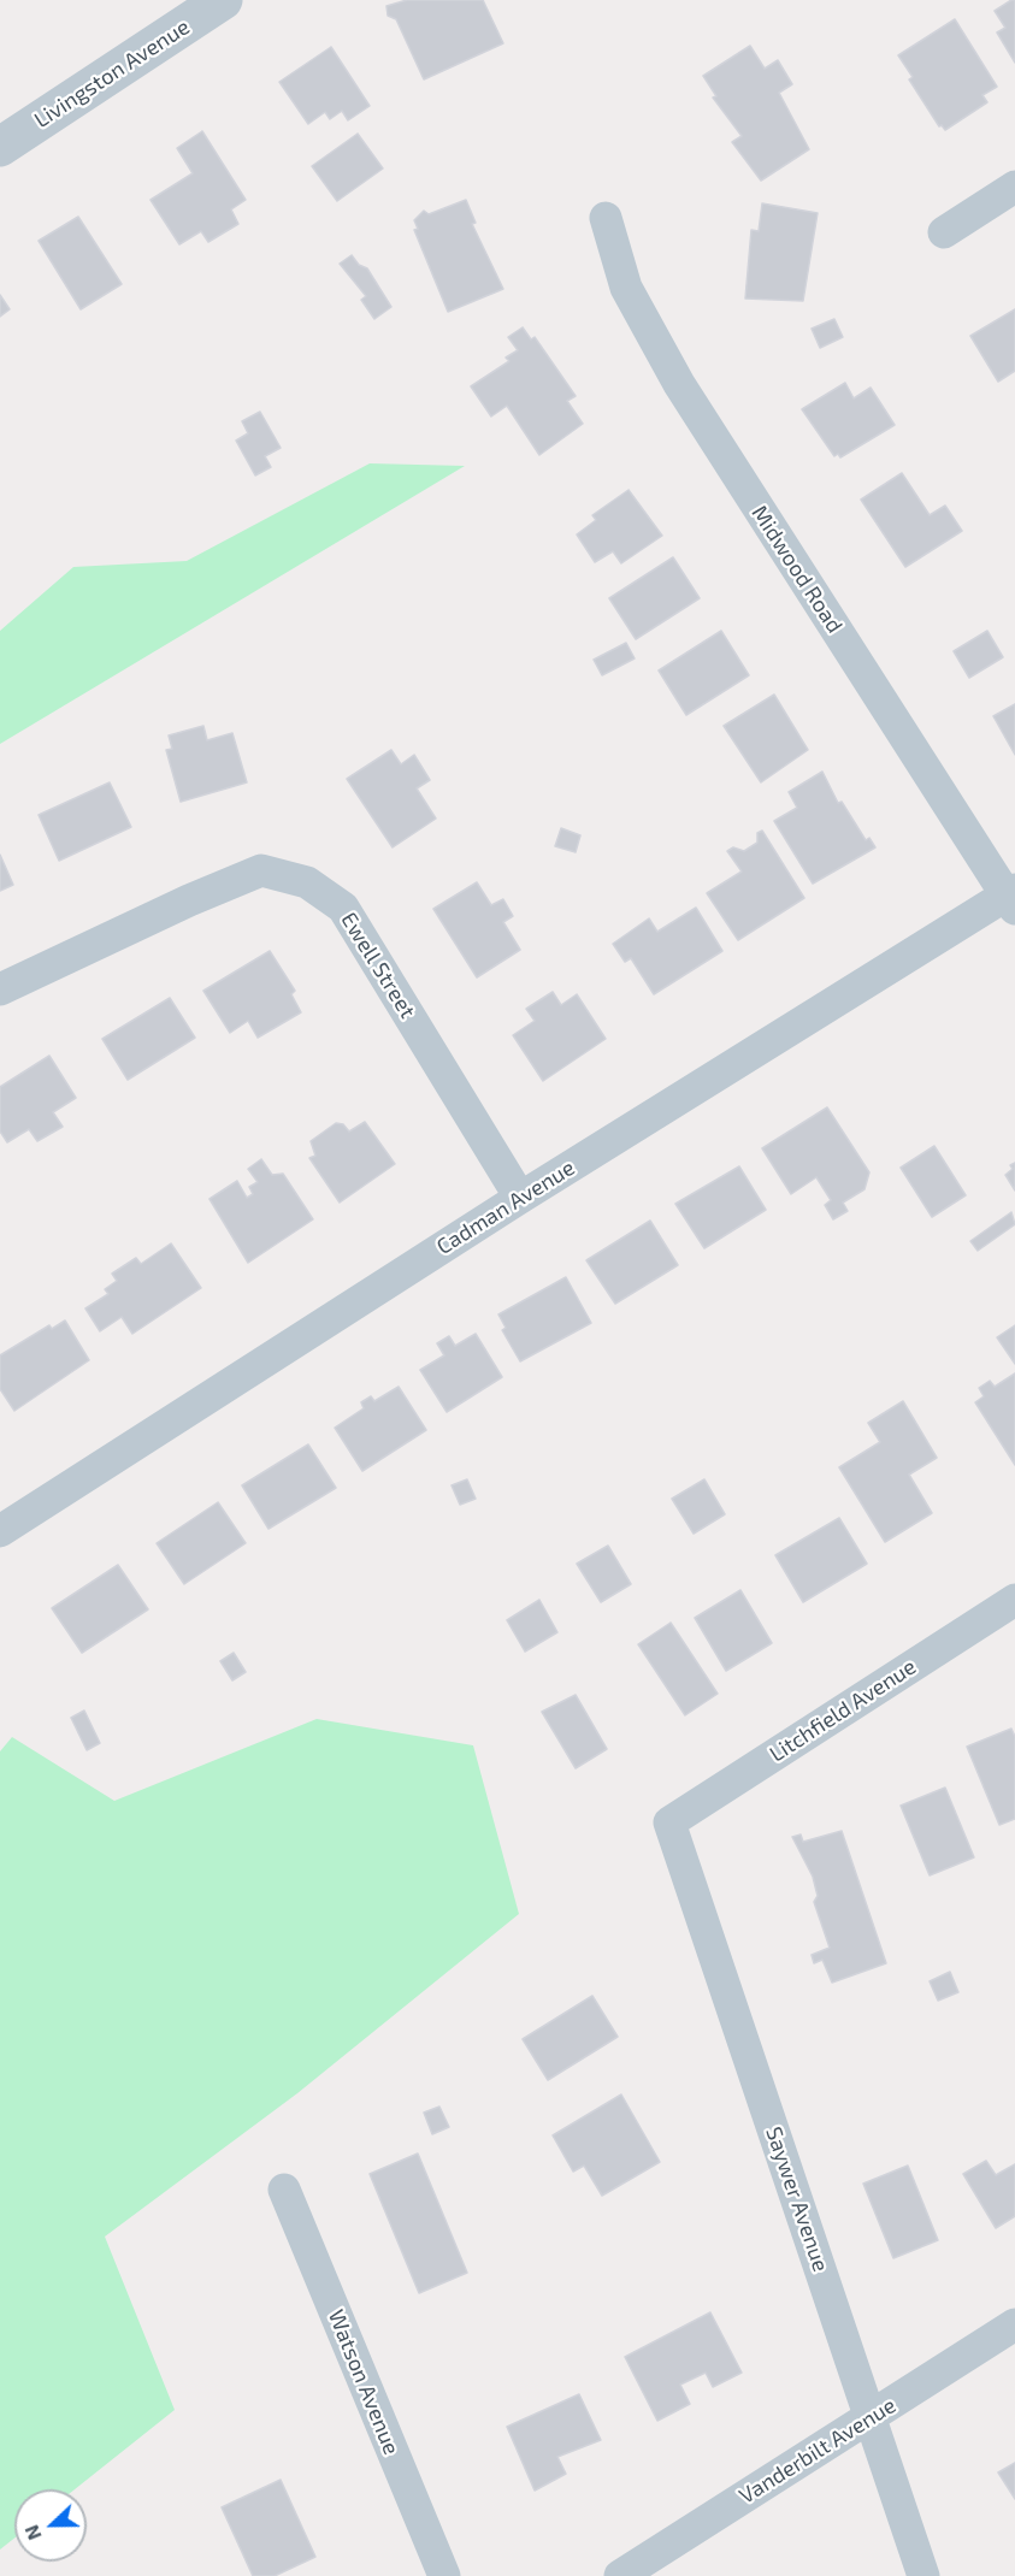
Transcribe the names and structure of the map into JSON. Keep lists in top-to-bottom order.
{
  "streets": {
    "street": [
      "Livingston Avenue",
      "Midwood Road",
      "Ewell Street",
      "Cadman Avenue",
      "Litchfield Avenue",
      "Saywer Avenue",
      "Watson Avenue",
      "Vanderbilt Avenue"
    ]
  },
  "crossings": [
    ["Midwood Road", "Cadman Avenue"],
    ["Ewell Street", "Cadman Avenue"],
    ["Litchfield Avenue", "Saywer Avenue"],
    ["Saywer Avenue", "Vanderbilt Avenue"]
  ],
  "north": "left"
}
